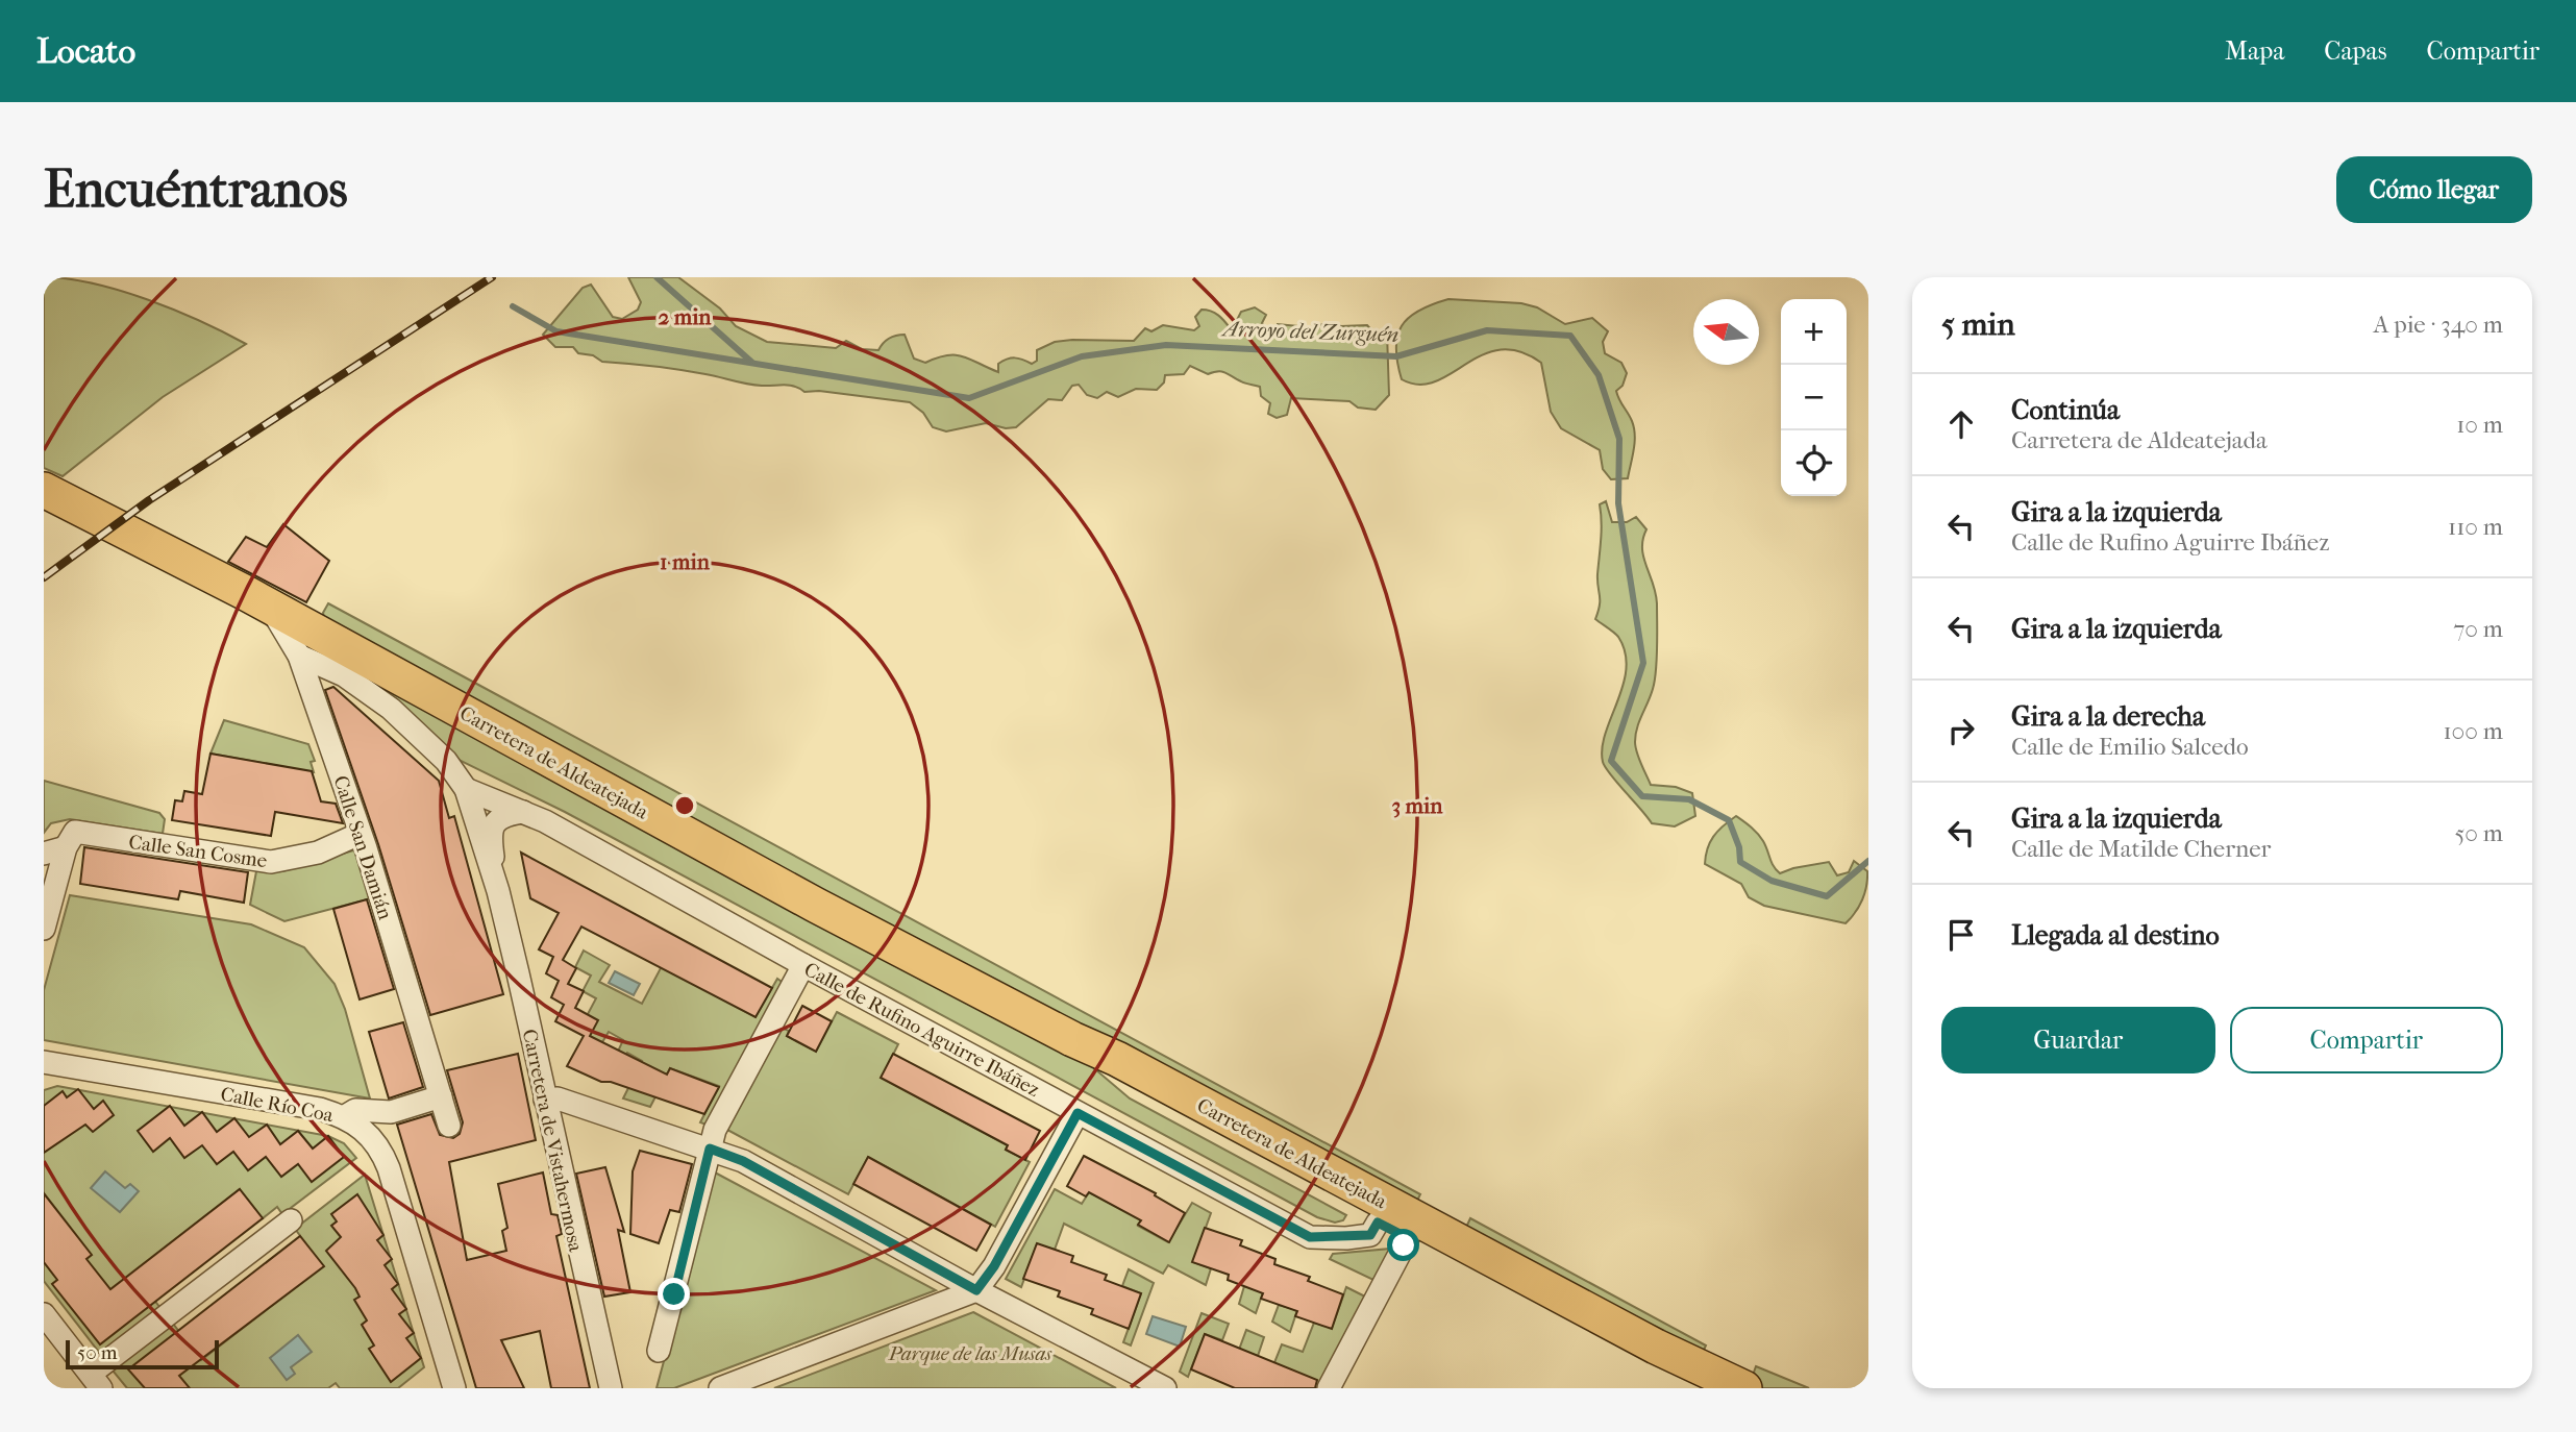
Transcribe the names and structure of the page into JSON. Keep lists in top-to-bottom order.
{
  "streets": {
    "main road": ["Carretera de Aldeatejada"],
    "street": [
      "Calle San Damián",
      "Calle San Cosme",
      "Calle de Rufino Aguirre Ibáñez",
      "Calle Río Coa",
      "Carretera de Vistahermosa"
    ]
  },
  "crossings": [
    ["Carretera de Aldeatejada", "Calle San Damián"],
    ["Carretera de Aldeatejada", "Calle de Rufino Aguirre Ibáñez"],
    ["Calle San Damián", "Calle San Cosme"],
    ["Calle San Damián", "Carretera de Vistahermosa"],
    ["Calle de Rufino Aguirre Ibáñez", "Carretera de Vistahermosa"]
  ],
  "water": ["Arroyo del Zurguén"],
  "parks": ["Parque de las Musas"],
  "scale_bar": "50 m",
  "north": "left",
  "page": {
    "header": "Locato",
    "nav": ["Mapa", "Capas", "Compartir"],
    "buttons": [
      "Cómo llegar",
      ["Guardar", "Compartir"]
    ],
    "title": "Encuéntranos",
    "heading": ["5 min", "A pie · 340 m"],
    "map_buttons": ["+", "−"],
    "list": [
      ["Continúa", "Carretera de Aldeatejada", "10 m"],
      ["Gira a la izquierda", "Calle de Rufino Aguirre Ibáñez", "110 m"],
      ["Gira a la izquierda", "70 m"],
      ["Gira a la derecha", "Calle de Emilio Salcedo", "100 m"],
      ["Gira a la izquierda", "Calle de Matilde Cherner", "50 m"],
      "Llegada al destino"
    ],
    "scale": "50 m"
  },
  "rings": ["2 min", "1 min", "3 min"]
}
